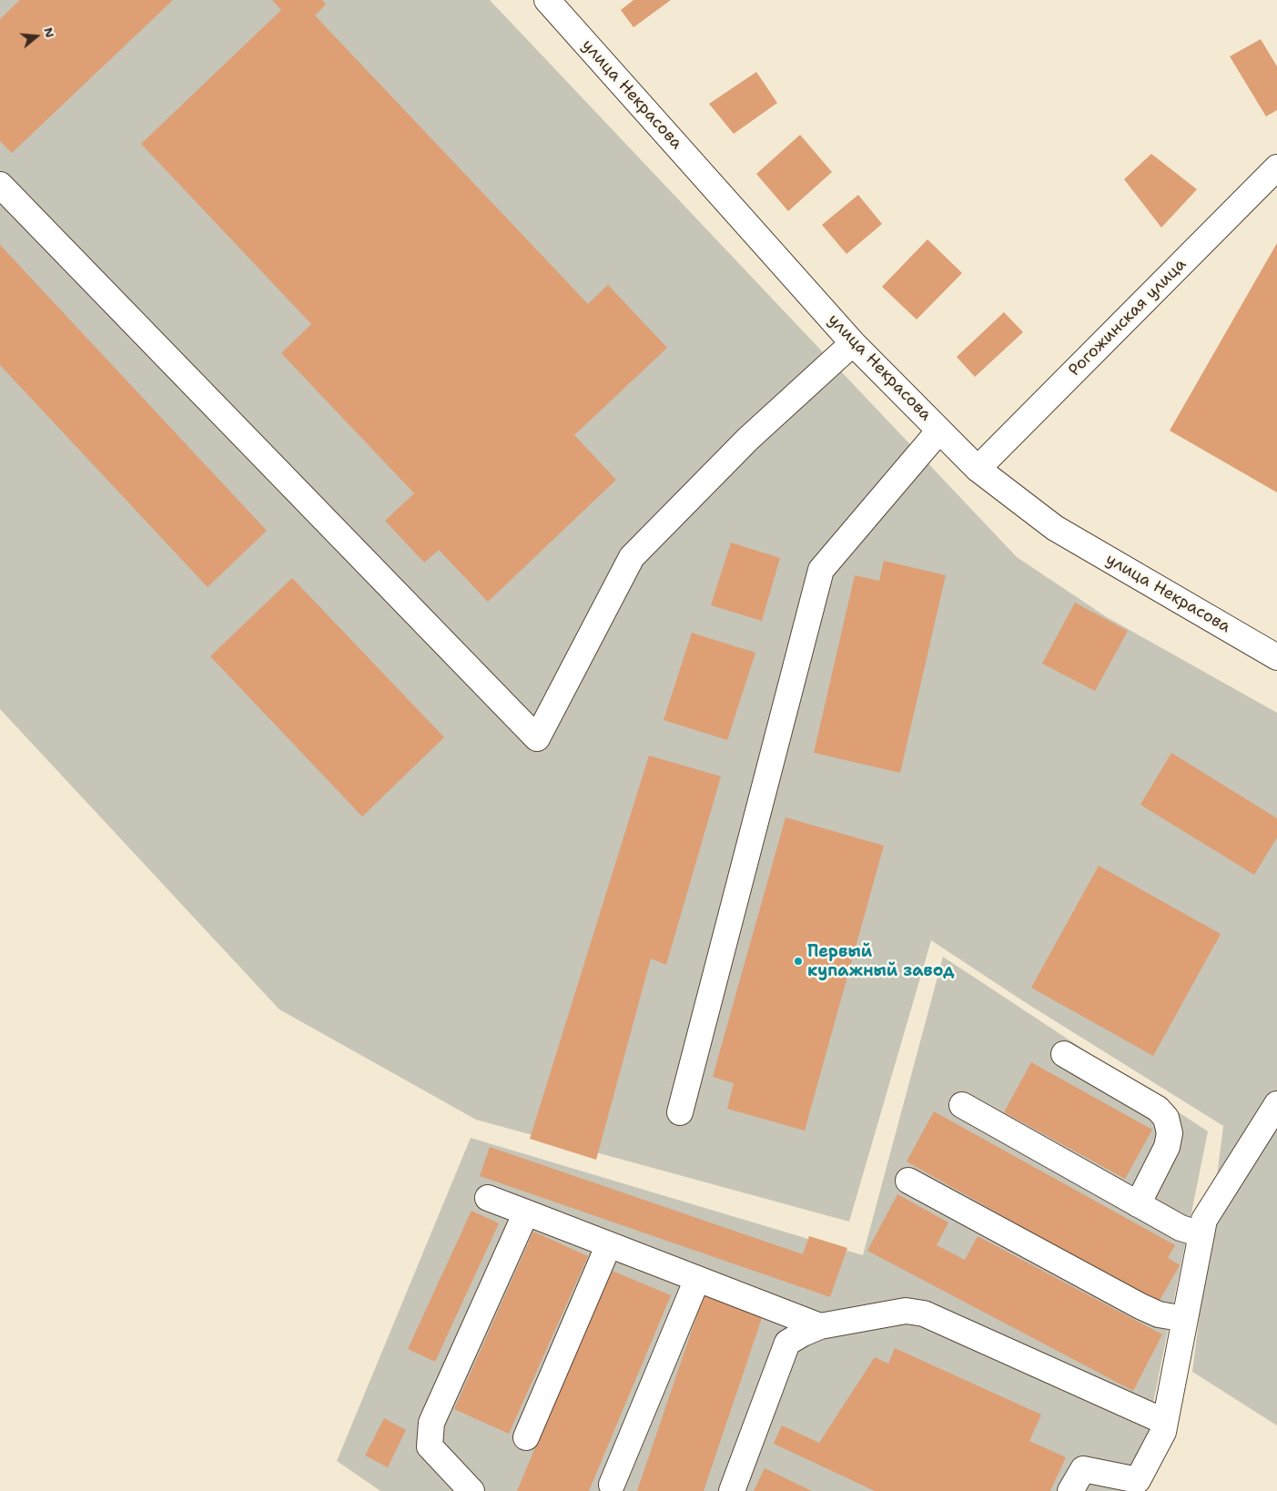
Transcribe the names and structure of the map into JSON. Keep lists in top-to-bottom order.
{
  "streets": {
    "street": ["улица Некрасова", "Рогожинская улица"]
  },
  "crossings": [
    ["улица Некрасова", "Рогожинская улица"]
  ],
  "places": ["Первый купажный завод"],
  "north": "right"
}
